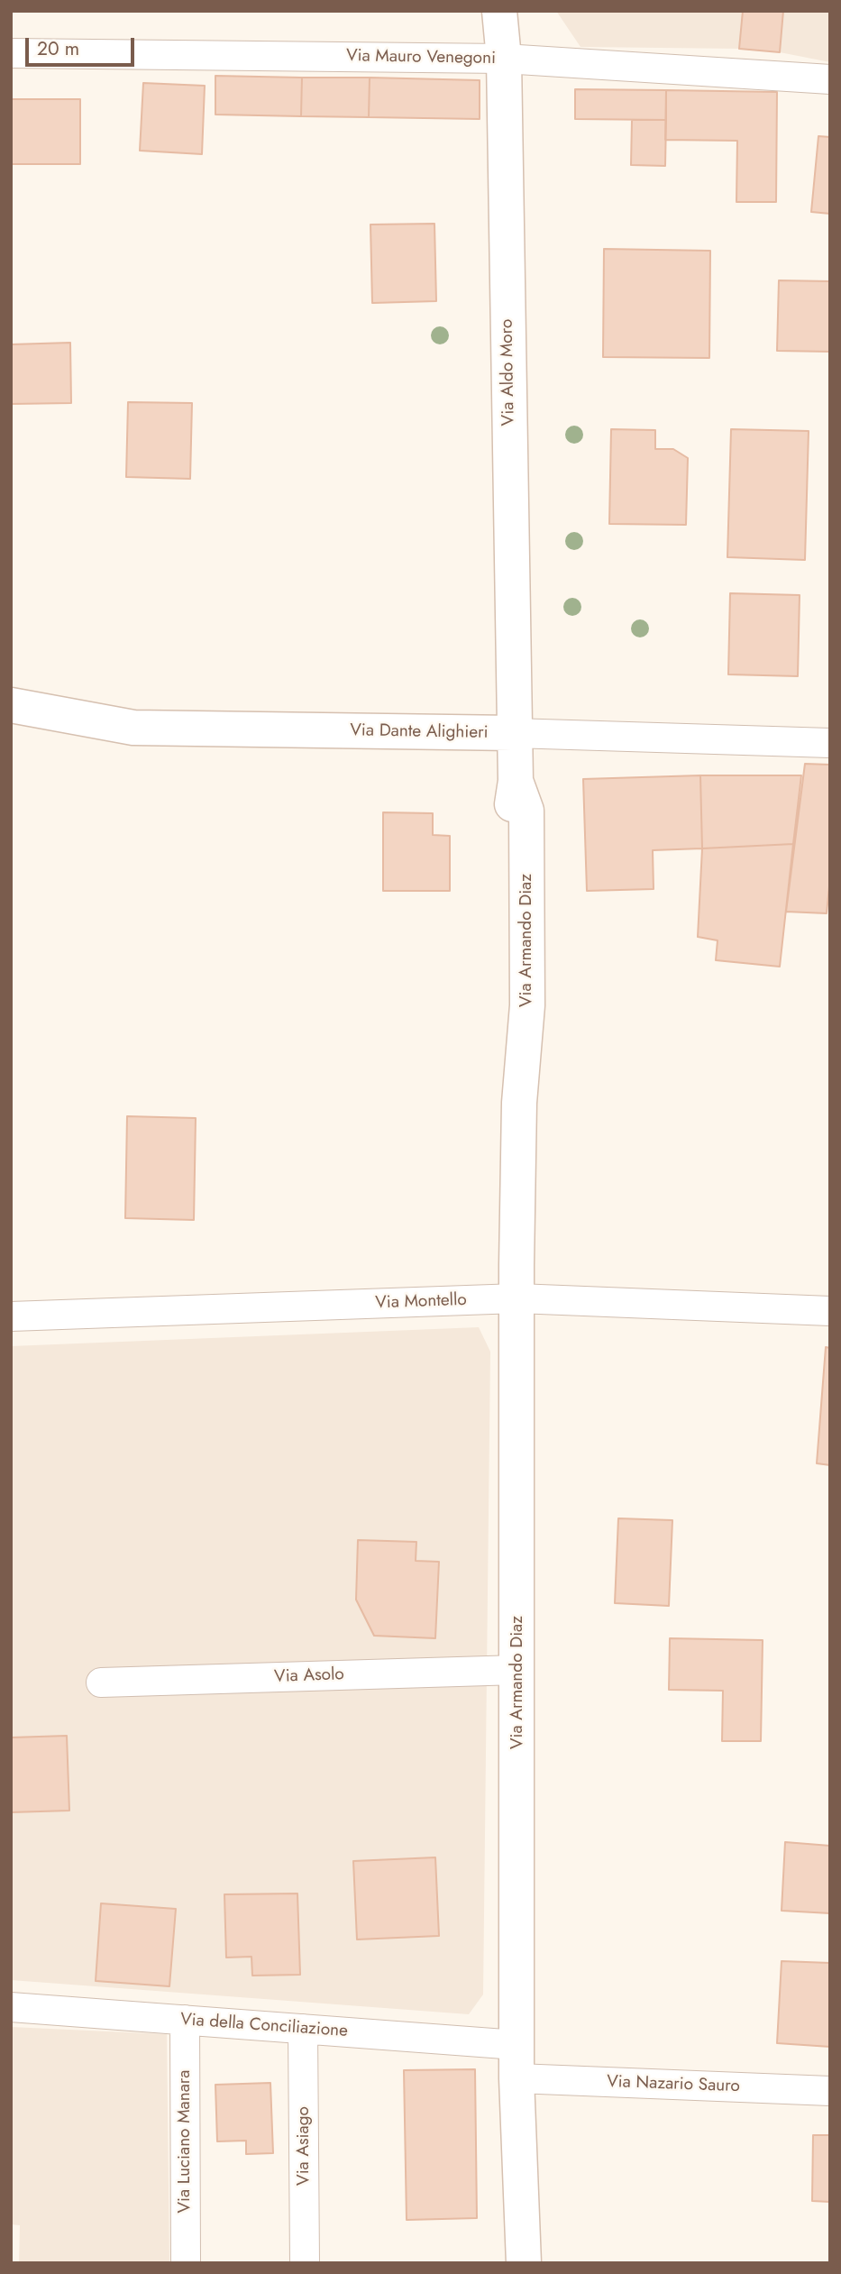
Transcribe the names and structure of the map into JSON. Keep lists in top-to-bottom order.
{
  "streets": {
    "main road": ["Via Aldo Moro", "Via Dante Alighieri", "Via Armando Diaz"],
    "street": [
      "Via Mauro Venegoni",
      "Via Montello",
      "Via Asolo",
      "Via della Conciliazione",
      "Via Nazario Sauro",
      "Via Luciano Manara",
      "Via Asiago"
    ]
  },
  "crossings": [
    ["Via Mauro Venegoni", "Via Aldo Moro"],
    ["Via Aldo Moro", "Via Dante Alighieri"],
    ["Via Aldo Moro", "Via Armando Diaz"],
    ["Via Dante Alighieri", "Via Armando Diaz"],
    ["Via Armando Diaz", "Via Montello"],
    ["Via Armando Diaz", "Via Asolo"],
    ["Via Armando Diaz", "Via della Conciliazione"],
    ["Via Armando Diaz", "Via Nazario Sauro"],
    ["Via della Conciliazione", "Via Luciano Manara"],
    ["Via della Conciliazione", "Via Asiago"]
  ],
  "scale_bar": "20 m"
}
